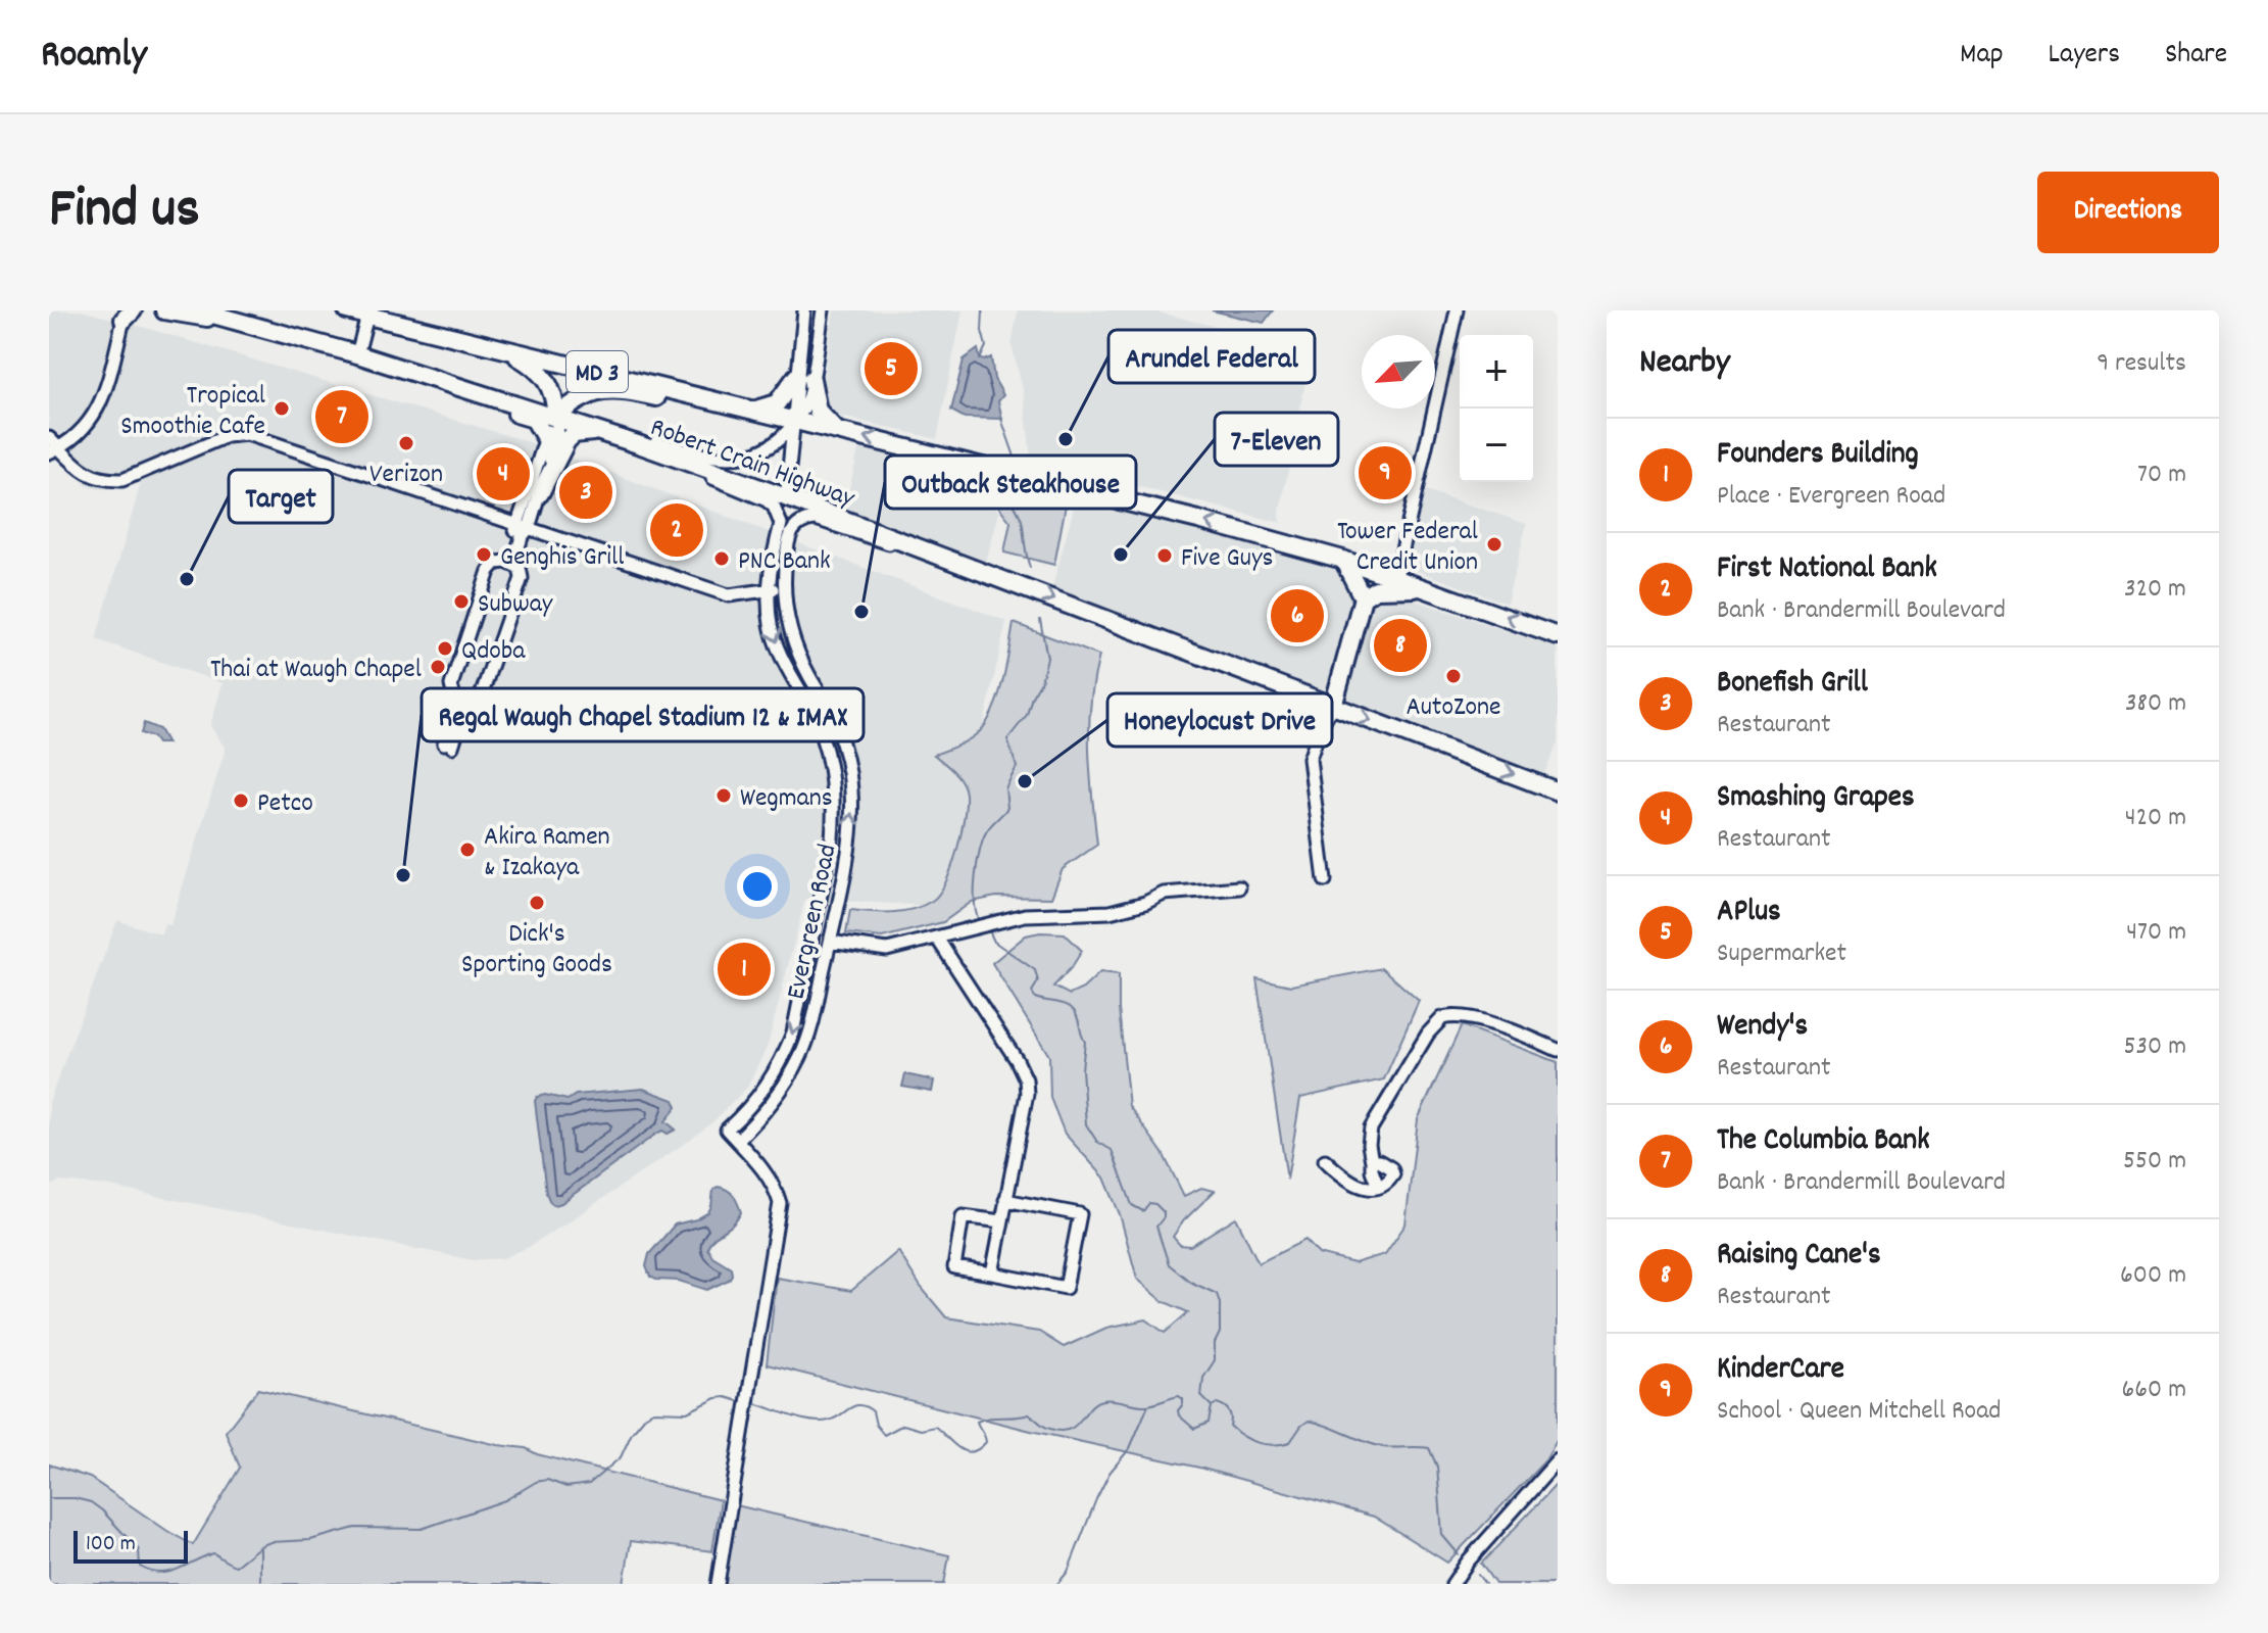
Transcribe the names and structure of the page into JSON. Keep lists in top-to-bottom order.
{
  "streets": {
    "highway": ["MD 3", "Robert Crain Highway"],
    "street": ["Evergreen Road"]
  },
  "crossings": [
    ["Robert Crain Highway", "Evergreen Road"]
  ],
  "places": [
    "Tropical Smoothie Cafe",
    "Arundel Federal",
    "Verizon",
    "Tower Federal Credit Union",
    "Genghis Grill",
    "7-Eleven",
    "Five Guys",
    "PNC Bank",
    "Target",
    "Subway",
    "Outback Steakhouse",
    "Qdoba",
    "Thai at Waugh Chapel",
    "AutoZone",
    "Honeylocust Drive",
    "Wegmans",
    "Petco",
    "Akira Ramen & Izakaya",
    "Regal Waugh Chapel Stadium 12 & IMAX",
    "Dick's Sporting Goods"
  ],
  "scale_bar": "100 m",
  "north": "bottom left",
  "page": {
    "header": "Roamly",
    "nav": ["Map", "Layers", "Share"],
    "title": "Find us",
    "buttons": "Directions",
    "heading": ["Nearby", "9 results"],
    "map_buttons": ["+", "−"],
    "pins": [
      "5",
      "7",
      "9",
      "4",
      "3",
      "2",
      "6",
      "8",
      "1"
    ],
    "list": [
      {
        "mark": "1",
        "name": "Founders Building",
        "note": "Place · Evergreen Road",
        "value": "70 m"
      },
      {
        "mark": "2",
        "name": "First National Bank",
        "note": "Bank · Brandermill Boulevard",
        "value": "320 m"
      },
      {
        "mark": "3",
        "name": "Bonefish Grill",
        "note": "Restaurant",
        "value": "380 m"
      },
      {
        "mark": "4",
        "name": "Smashing Grapes",
        "note": "Restaurant",
        "value": "420 m"
      },
      {
        "mark": "5",
        "name": "APlus",
        "note": "Supermarket",
        "value": "470 m"
      },
      {
        "mark": "6",
        "name": "Wendy's",
        "note": "Restaurant",
        "value": "530 m"
      },
      {
        "mark": "7",
        "name": "The Columbia Bank",
        "note": "Bank · Brandermill Boulevard",
        "value": "550 m"
      },
      {
        "mark": "8",
        "name": "Raising Cane's",
        "note": "Restaurant",
        "value": "600 m"
      },
      {
        "mark": "9",
        "name": "KinderCare",
        "note": "School · Queen Mitchell Road",
        "value": "660 m"
      }
    ],
    "scale": "100 m"
  }
}
